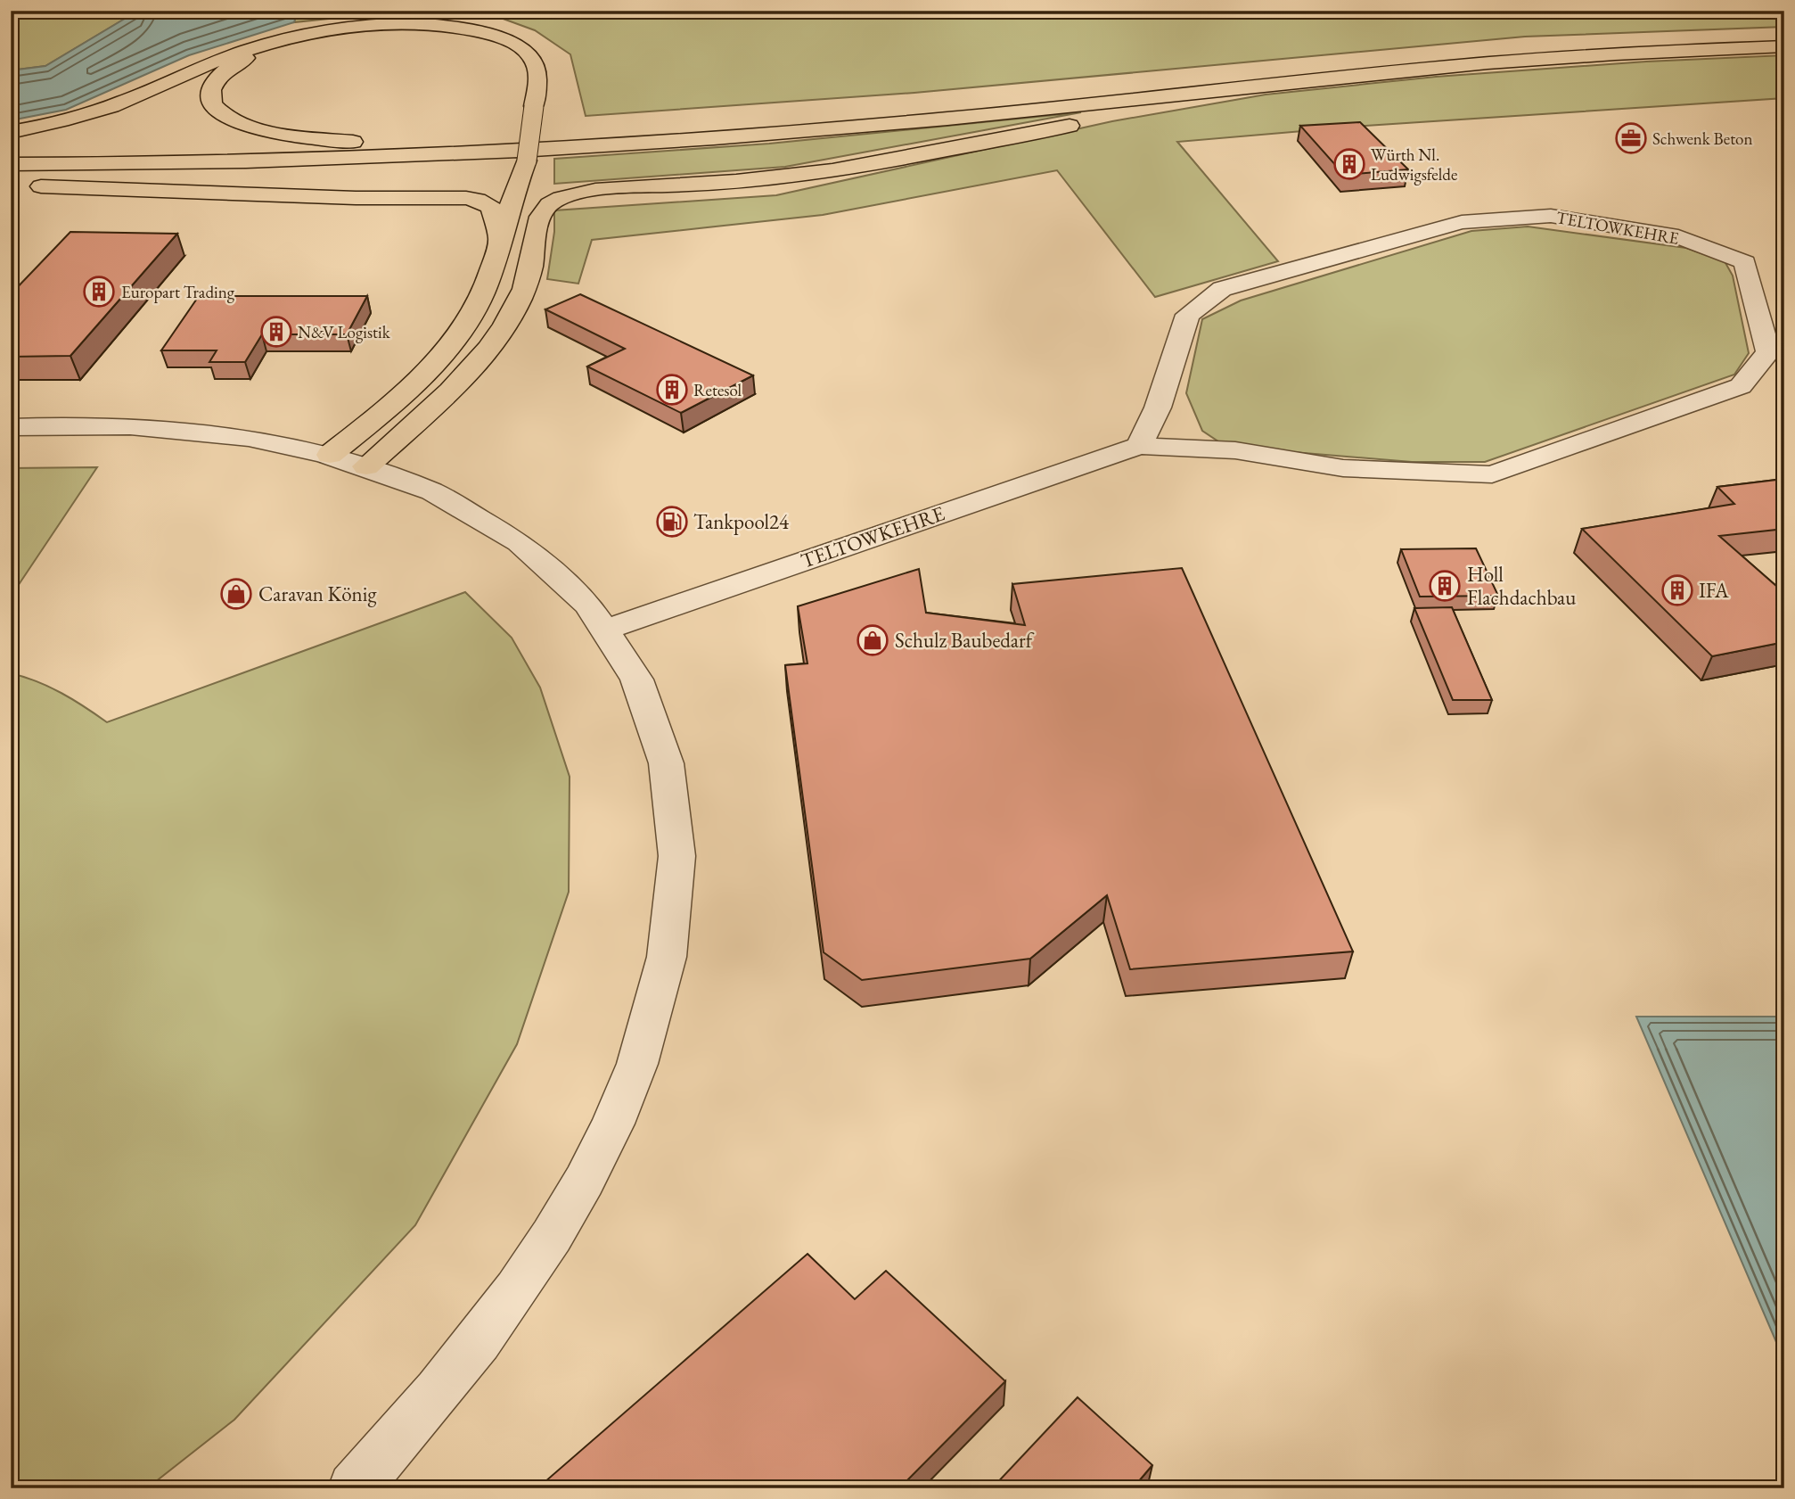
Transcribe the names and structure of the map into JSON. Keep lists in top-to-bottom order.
{
  "streets": {
    "street": ["TELTOWKEHRE"]
  },
  "places": {
    "office": ["Schwenk Beton"],
    "building": [
      "Würth Nl. Ludwigsfelde",
      "Europart Trading",
      "N&V Logistik",
      "Retesol",
      "Holl Flachdachbau",
      "IFA"
    ],
    "fuel station": ["Tankpool24"],
    "shop": ["Caravan König", "Schulz Baubedarf"]
  }
}
